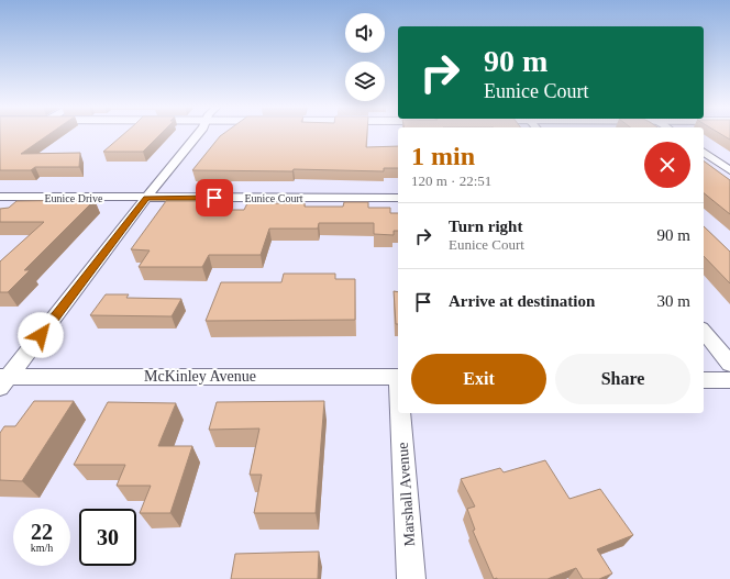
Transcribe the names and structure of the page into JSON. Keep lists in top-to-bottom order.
{
  "streets": {
    "street": [
      "Eunice Drive",
      "Eunice Court",
      "McKinley Avenue",
      "Marshall Avenue"
    ]
  },
  "crossings": [
    ["Eunice Drive", "Eunice Court"]
  ],
  "page": {
    "turn": ["90 m", "Eunice Court"],
    "heading": ["1 min", "120 m · 22:51"],
    "list": [
      {
        "name": "Turn right",
        "note": "Eunice Court",
        "value": "90 m"
      },
      {
        "name": "Arrive at destination",
        "value": "30 m"
      }
    ],
    "buttons": ["Exit", "Share"],
    "speed": "22 km/h",
    "limit": "30"
  }
}
